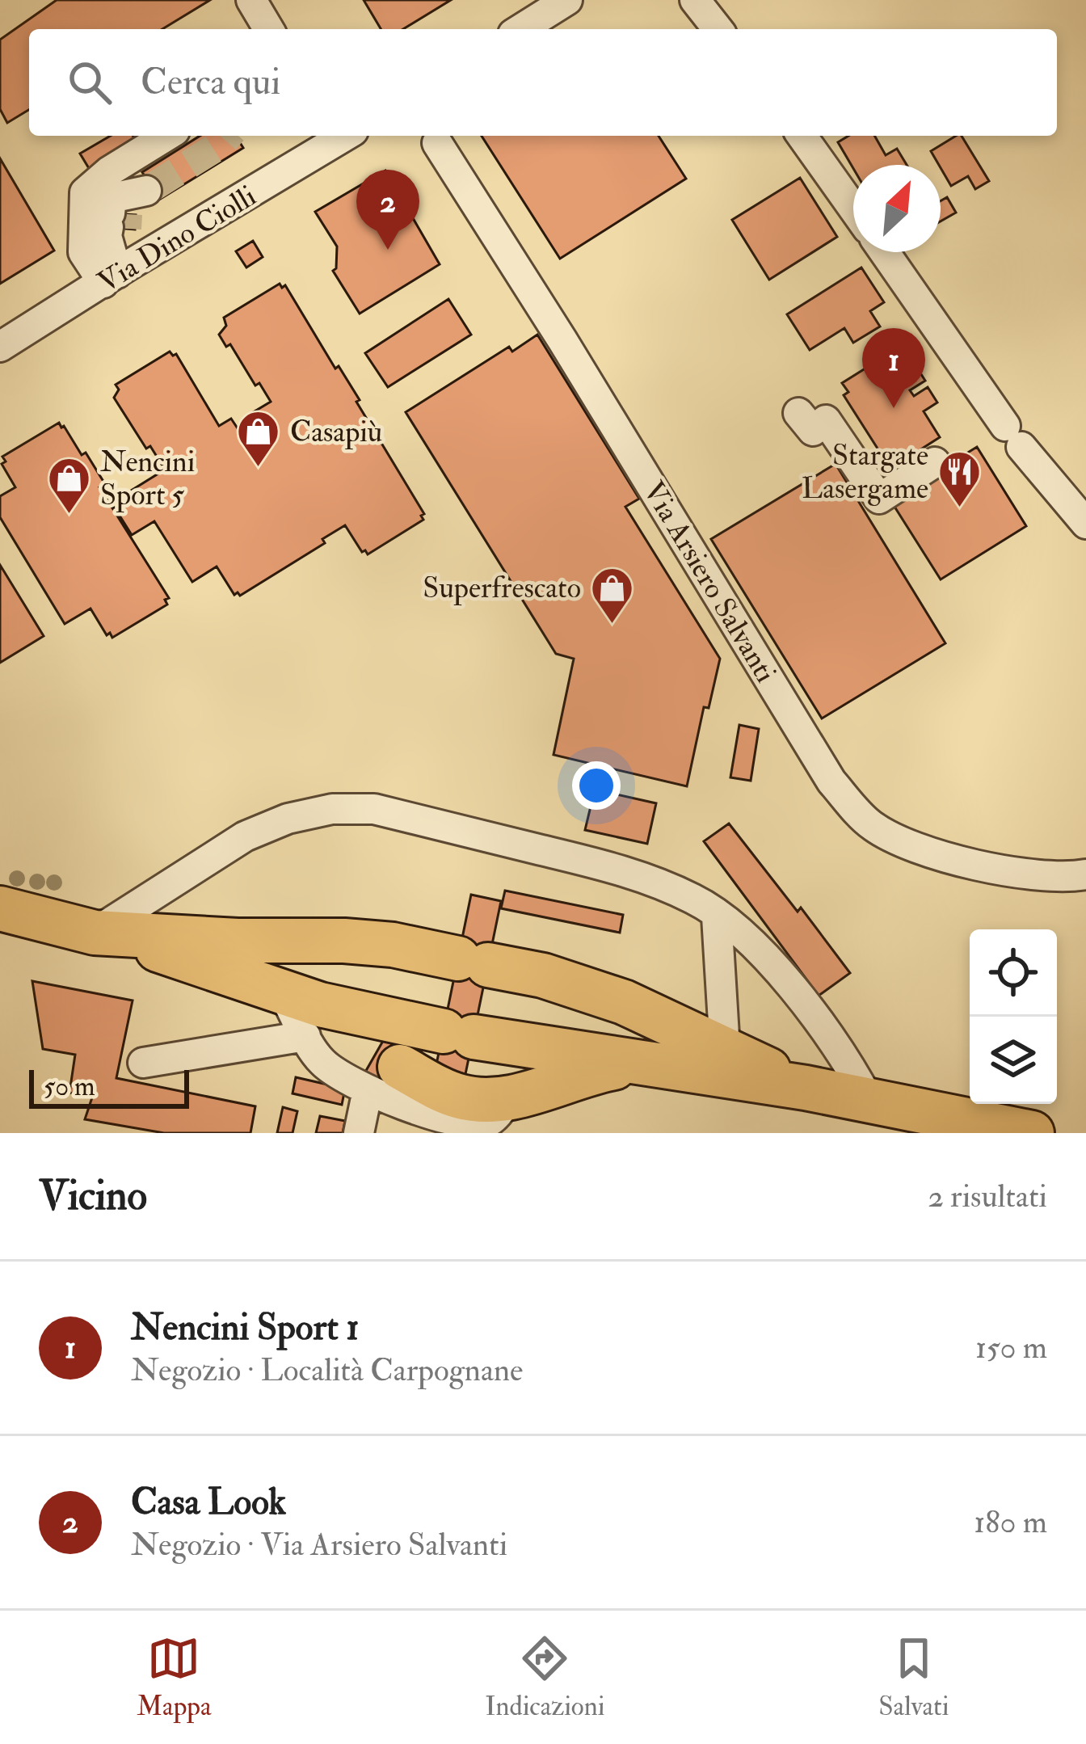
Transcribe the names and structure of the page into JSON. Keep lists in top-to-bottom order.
{
  "streets": {
    "street": ["Via Dino Ciolli", "Via Arsiero Salvanti"]
  },
  "places": {
    "shop": ["Casapiù", "Nencini Sport 5", "Superfrescato"],
    "restaurant": ["Stargate Lasergame"]
  },
  "scale_bar": "50 m",
  "north": "top right",
  "page": {
    "search": "Cerca qui",
    "pins": ["2", "1"],
    "scale": "50 m",
    "heading": ["Vicino", "2 risultati"],
    "list": [
      {
        "mark": "1",
        "name": "Nencini Sport 1",
        "note": "Negozio · Località Carpognane",
        "value": "150 m"
      },
      {
        "mark": "2",
        "name": "Casa Look",
        "note": "Negozio · Via Arsiero Salvanti",
        "value": "180 m"
      }
    ],
    "nav": ["Mappa", "Indicazioni", "Salvati"]
  }
}
